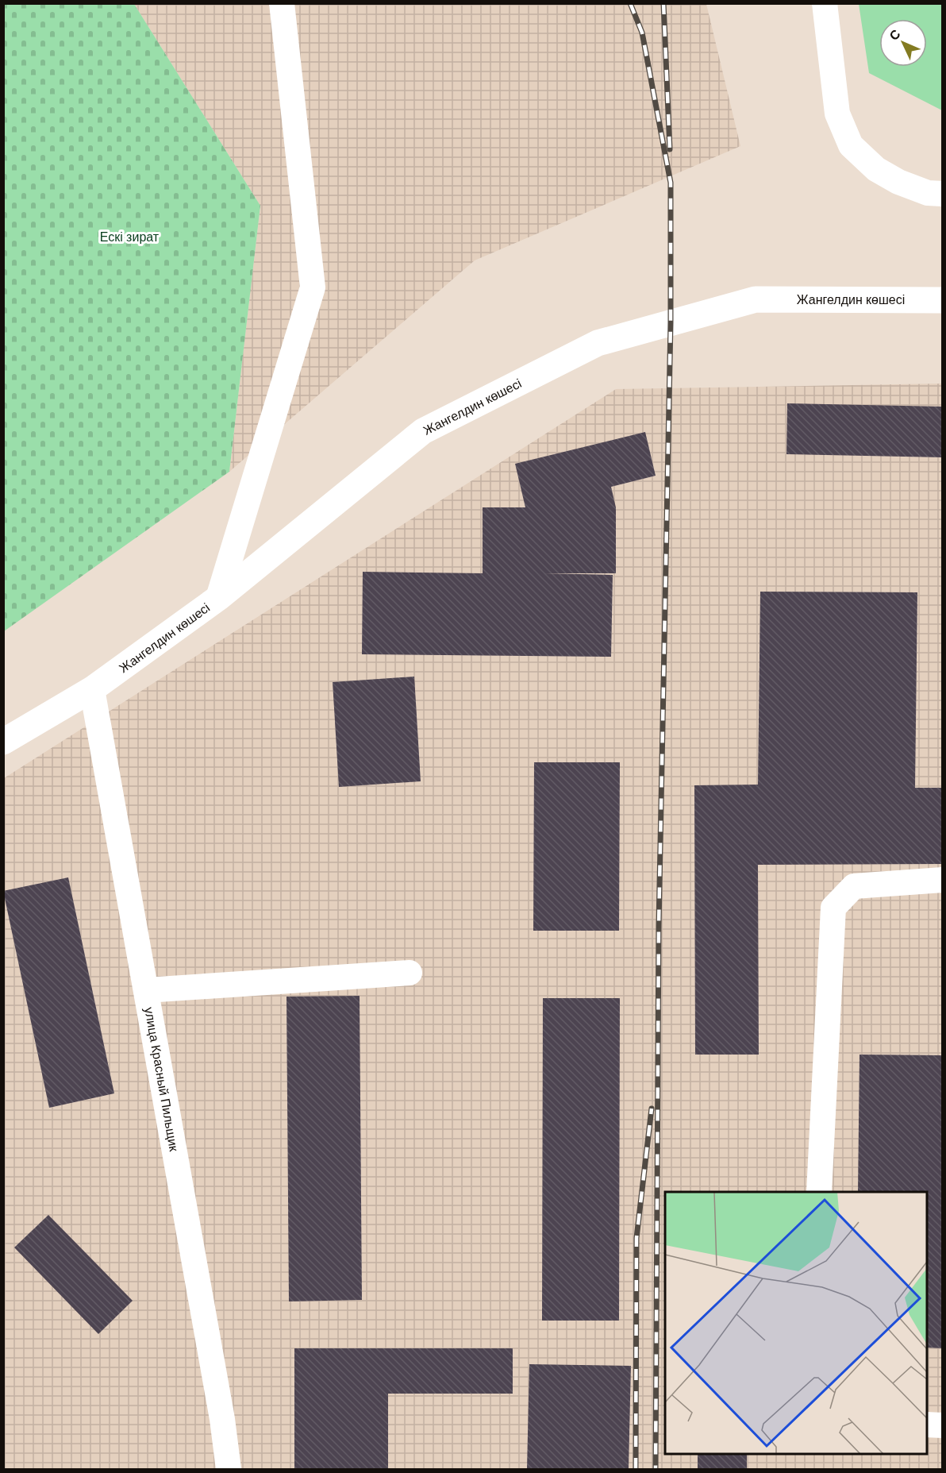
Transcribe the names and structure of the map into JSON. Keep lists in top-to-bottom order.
{
  "streets": {
    "highway": ["Жангелдин көшесі"],
    "street": ["улица Красный Пильщик"]
  },
  "crossings": [
    ["Жангелдин көшесі", "улица Красный Пильщик"]
  ],
  "parks": ["Ескі зират"],
  "north": "top left"
}
